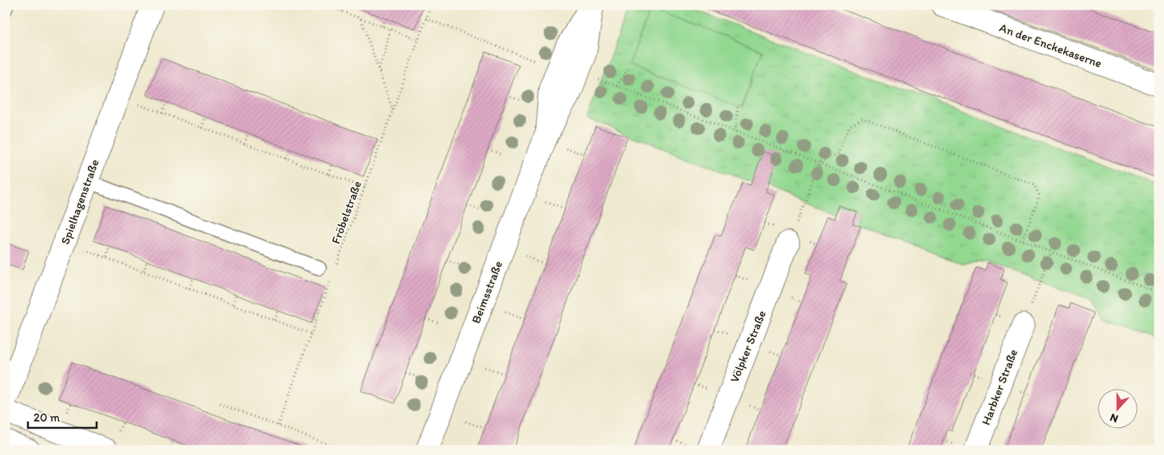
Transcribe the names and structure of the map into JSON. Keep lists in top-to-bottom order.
{
  "streets": {
    "street": [
      "An der Enckekaserne",
      "Spielhagenstraße",
      "Beimsstraße",
      "Völpker Straße",
      "Harbker Straße"
    ],
    "path": ["Fröbelstraße"]
  },
  "scale_bar": "20 m",
  "north": "bottom"
}
